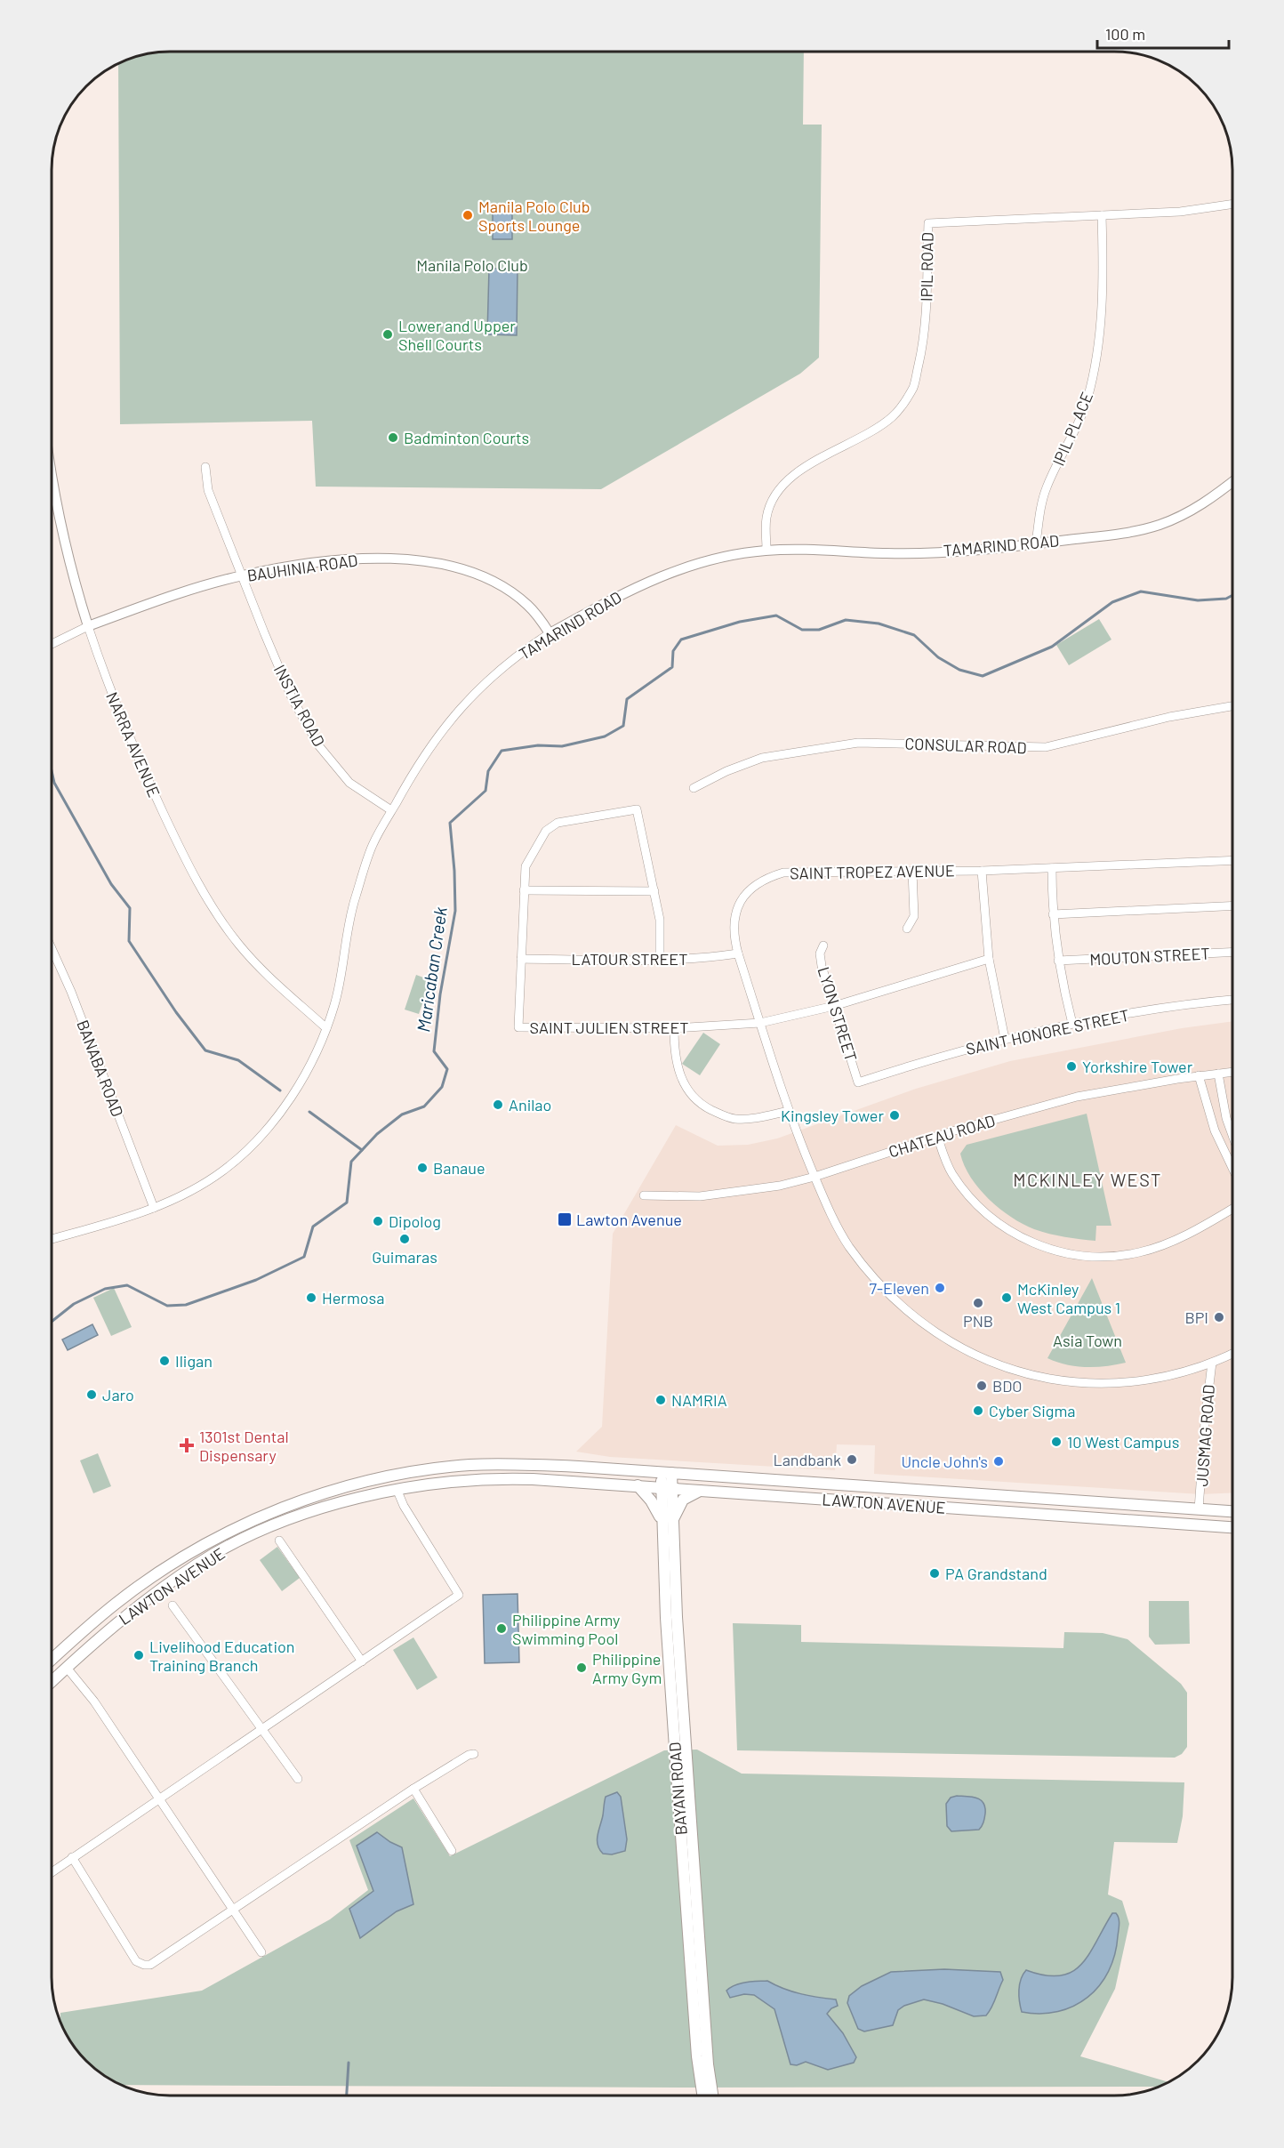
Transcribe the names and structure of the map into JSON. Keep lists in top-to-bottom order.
{
  "streets": {
    "main road": ["LAWTON AVENUE", "BAYANI ROAD"],
    "street": [
      "IPIL ROAD",
      "IPIL PLACE",
      "TAMARIND ROAD",
      "BAUHINIA ROAD",
      "INSTIA ROAD",
      "NARRA AVENUE",
      "CONSULAR ROAD",
      "SAINT TROPEZ AVENUE",
      "MOUTON STREET",
      "LATOUR STREET",
      "LYON STREET",
      "SAINT JULIEN STREET",
      "SAINT HONORE STREET",
      "BANABA ROAD",
      "CHATEAU ROAD",
      "JUSMAG ROAD"
    ]
  },
  "crossings": [
    ["IPIL ROAD", "IPIL PLACE"],
    ["IPIL ROAD", "TAMARIND ROAD"],
    ["IPIL PLACE", "TAMARIND ROAD"],
    ["TAMARIND ROAD", "BAUHINIA ROAD"],
    ["TAMARIND ROAD", "INSTIA ROAD"],
    ["TAMARIND ROAD", "NARRA AVENUE"],
    ["TAMARIND ROAD", "BANABA ROAD"],
    ["BAUHINIA ROAD", "INSTIA ROAD"],
    ["BAUHINIA ROAD", "NARRA AVENUE"],
    ["SAINT TROPEZ AVENUE", "LATOUR STREET"],
    ["SAINT TROPEZ AVENUE", "SAINT JULIEN STREET"],
    ["SAINT TROPEZ AVENUE", "CHATEAU ROAD"],
    ["SAINT TROPEZ AVENUE", "JUSMAG ROAD"],
    ["LATOUR STREET", "SAINT JULIEN STREET"],
    ["LYON STREET", "SAINT JULIEN STREET"],
    ["LYON STREET", "SAINT HONORE STREET"],
    ["JUSMAG ROAD", "LAWTON AVENUE"],
    ["LAWTON AVENUE", "BAYANI ROAD"]
  ],
  "districts": ["MCKINLEY WEST"],
  "water": ["Maricaban Creek"],
  "parks": ["Manila Polo Club", "Asia Town"],
  "places": {
    "other": [
      "Manila Polo Club Sports Lounge",
      "Lower and Upper Shell Courts",
      "Badminton Courts",
      "Yorkshire Tower",
      "Anilao",
      "Kingsley Tower",
      "Banaue",
      "Dipolog",
      "Guimaras",
      "7-Eleven",
      "Hermosa",
      "McKinley West Campus 1",
      "PNB",
      "BPI",
      "Iligan",
      "BDO",
      "Jaro",
      "NAMRIA",
      "Cyber Sigma",
      "10 West Campus",
      "Landbank",
      "Uncle John's",
      "PA Grandstand",
      "Philippine Army Swimming Pool",
      "Livelihood Education Training Branch",
      "Philippine Army Gym"
    ],
    "transit": ["Lawton Avenue"],
    "health": ["1301st Dental Dispensary"]
  },
  "scale_bar": "100 m"
}
